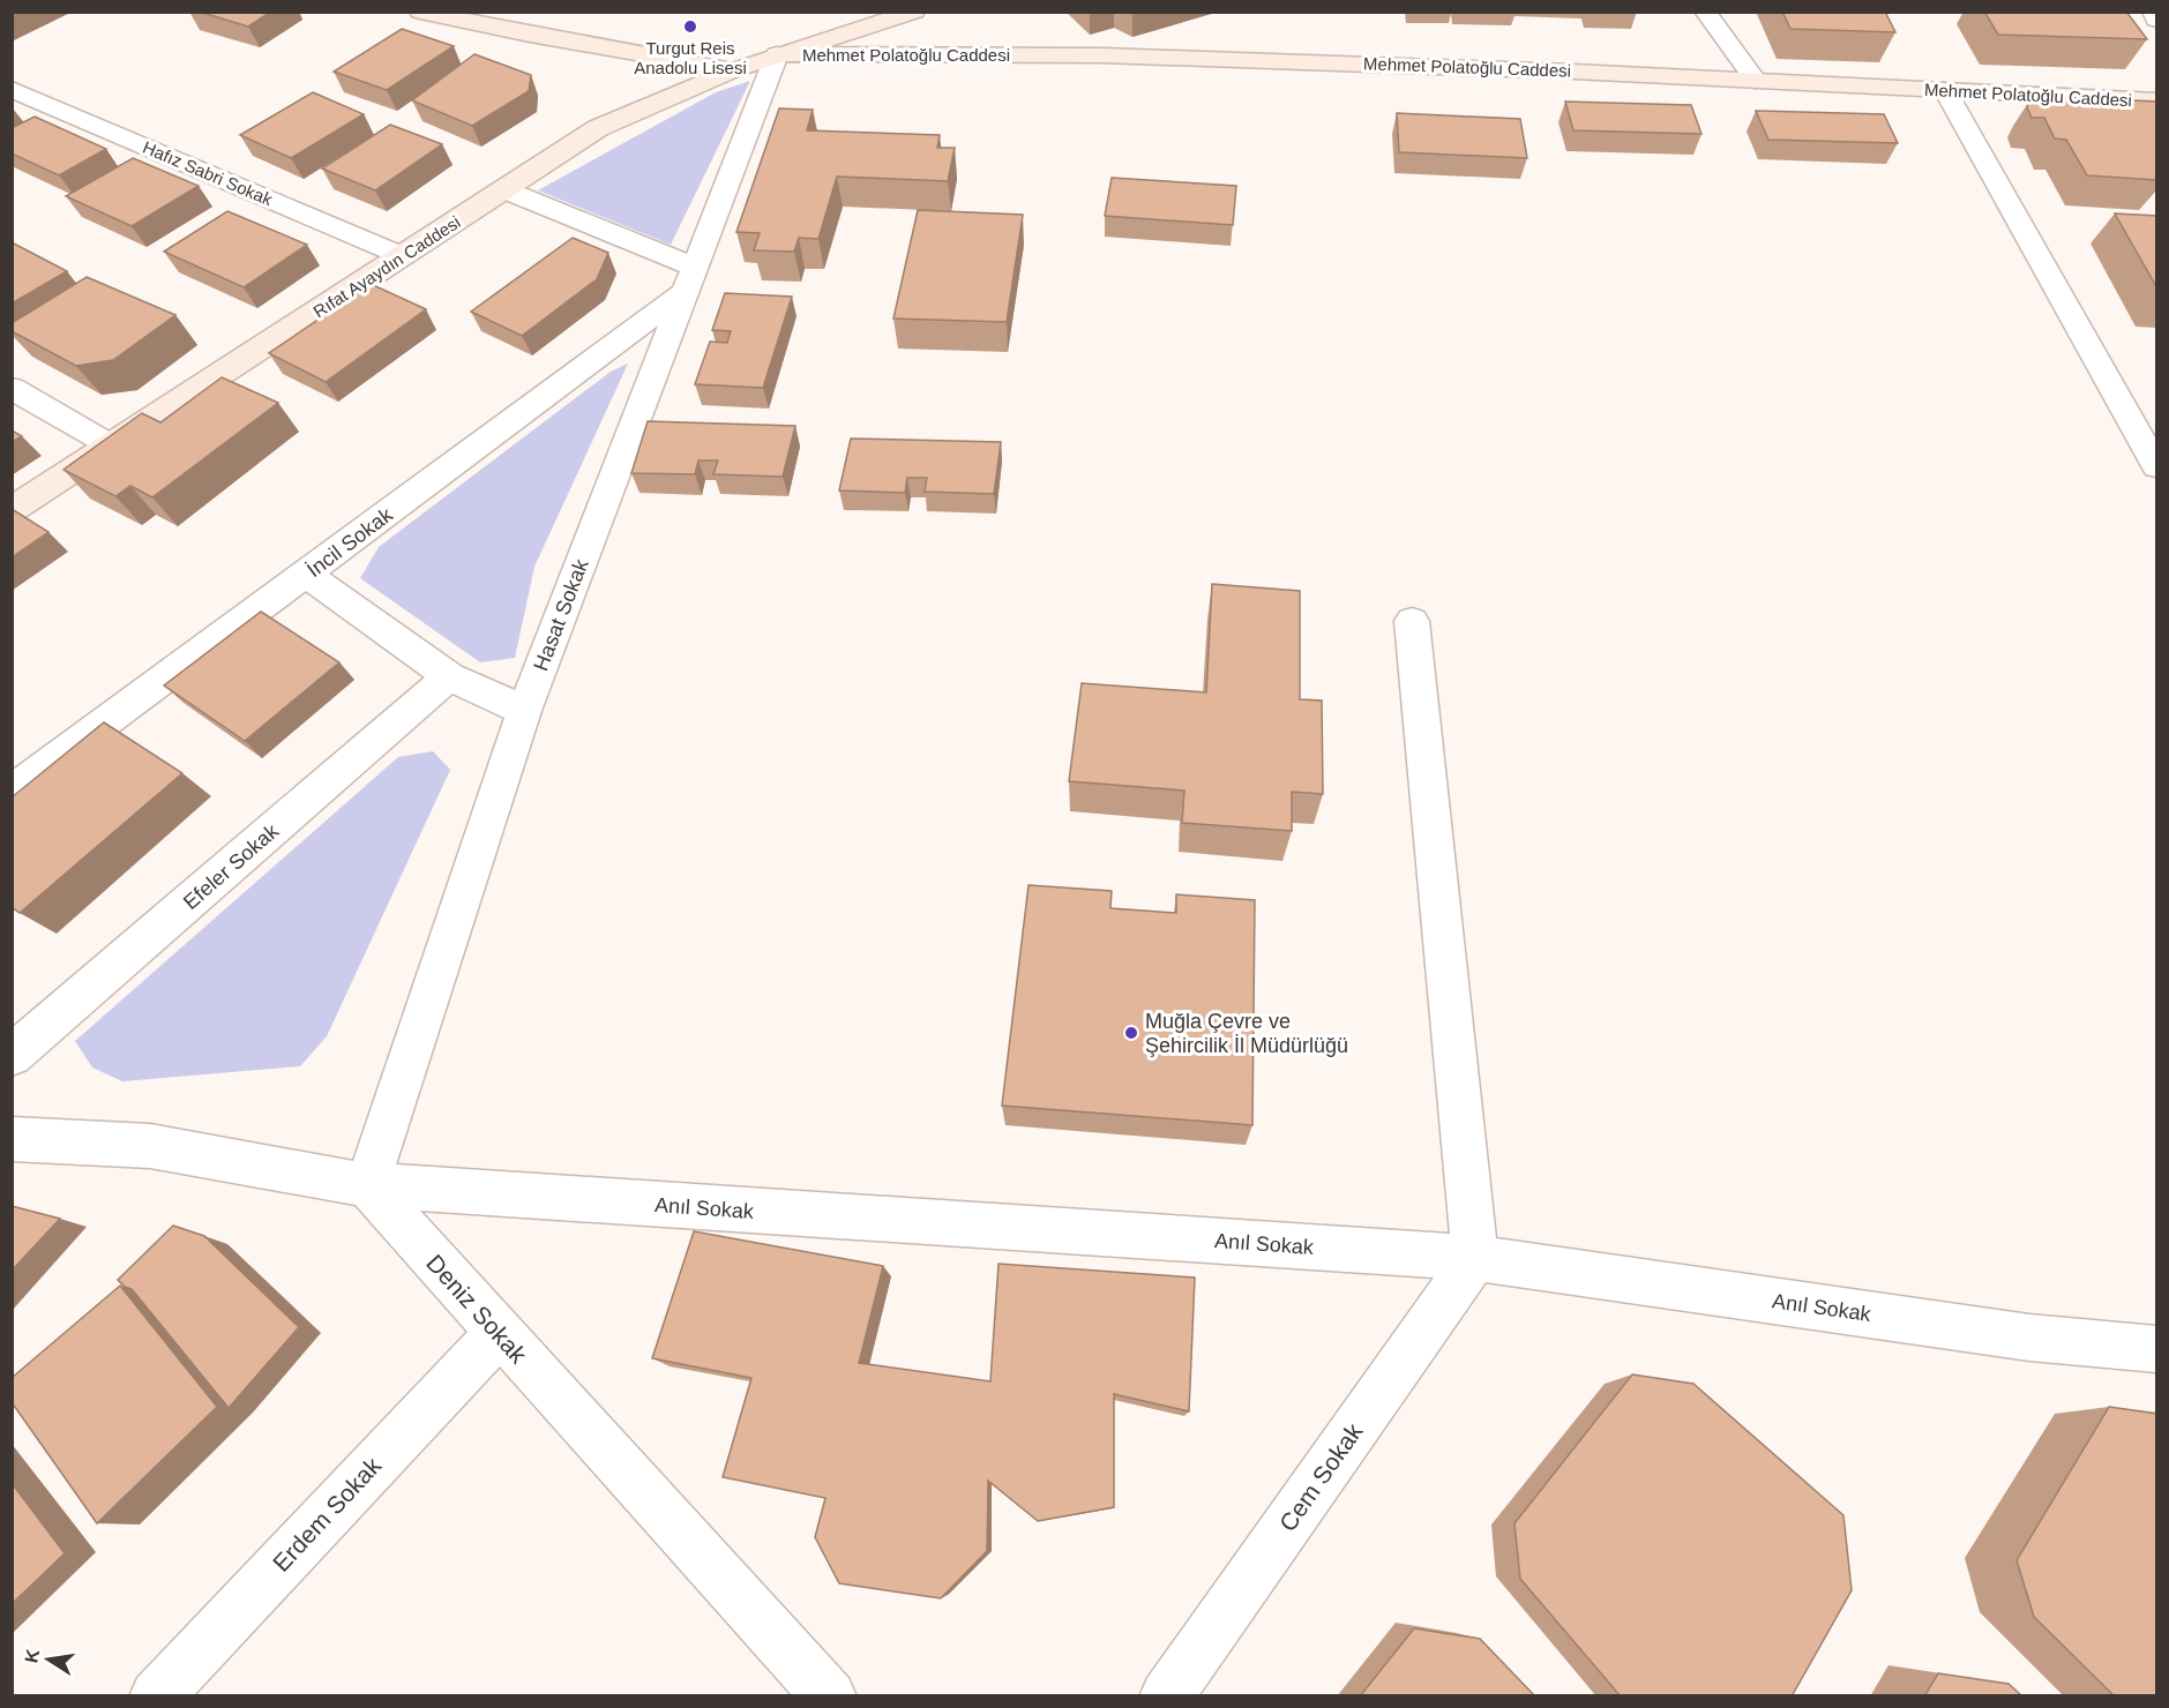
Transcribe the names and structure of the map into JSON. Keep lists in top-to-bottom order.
{
  "streets": {
    "street": [
      "Mehmet Polatoğlu Caddesi",
      "Hafız Sabri Sokak",
      "Rıfat Ayaydın Caddesi",
      "İncil Sokak",
      "Hasat Sokak",
      "Efeler Sokak",
      "Anıl Sokak",
      "Deniz Sokak",
      "Cem Sokak",
      "Erdem Sokak"
    ]
  },
  "crossings": [
    ["Mehmet Polatoğlu Caddesi", "Rıfat Ayaydın Caddesi"],
    ["Mehmet Polatoğlu Caddesi", "Hasat Sokak"],
    ["Hafız Sabri Sokak", "Rıfat Ayaydın Caddesi"],
    ["Rıfat Ayaydın Caddesi", "Hasat Sokak"],
    ["İncil Sokak", "Hasat Sokak"],
    ["Hasat Sokak", "Anıl Sokak"],
    ["Hasat Sokak", "Deniz Sokak"],
    ["Anıl Sokak", "Deniz Sokak"],
    ["Anıl Sokak", "Cem Sokak"],
    ["Deniz Sokak", "Erdem Sokak"]
  ],
  "places": ["Turgut Reis Anadolu Lisesi", "Muğla Çevre ve Şehircilik İl Müdürlüğü"],
  "north": "left"
}
